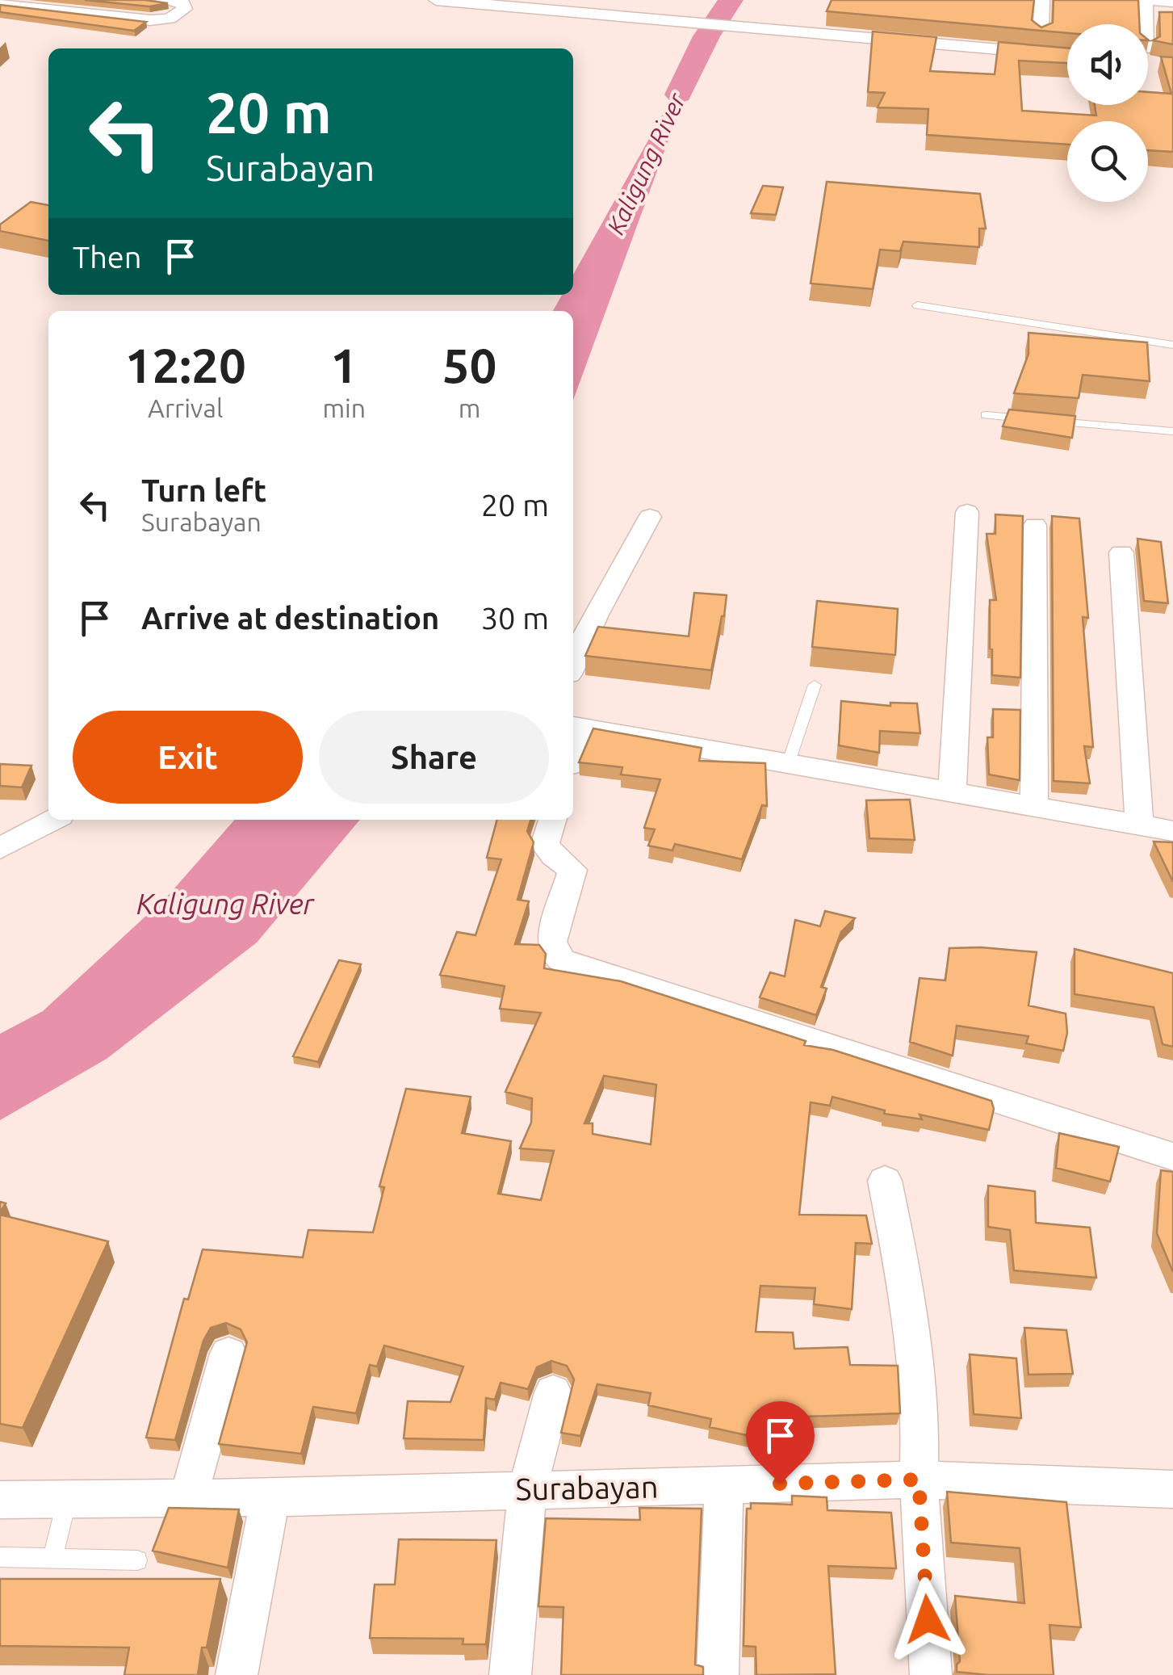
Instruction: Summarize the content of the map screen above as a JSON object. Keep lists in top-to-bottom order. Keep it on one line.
{"streets":{"street":["Surabayan"]},"water":["Kaligung River"],"page":{"turn":["20 m","Surabayan"],"then":"Then","eta":["12:20","Arrival","1","min","50","m"],"list":[{"name":"Turn left","note":"Surabayan","value":"20 m"},{"name":"Arrive at destination","value":"30 m"}],"buttons":["Exit","Share"]}}
